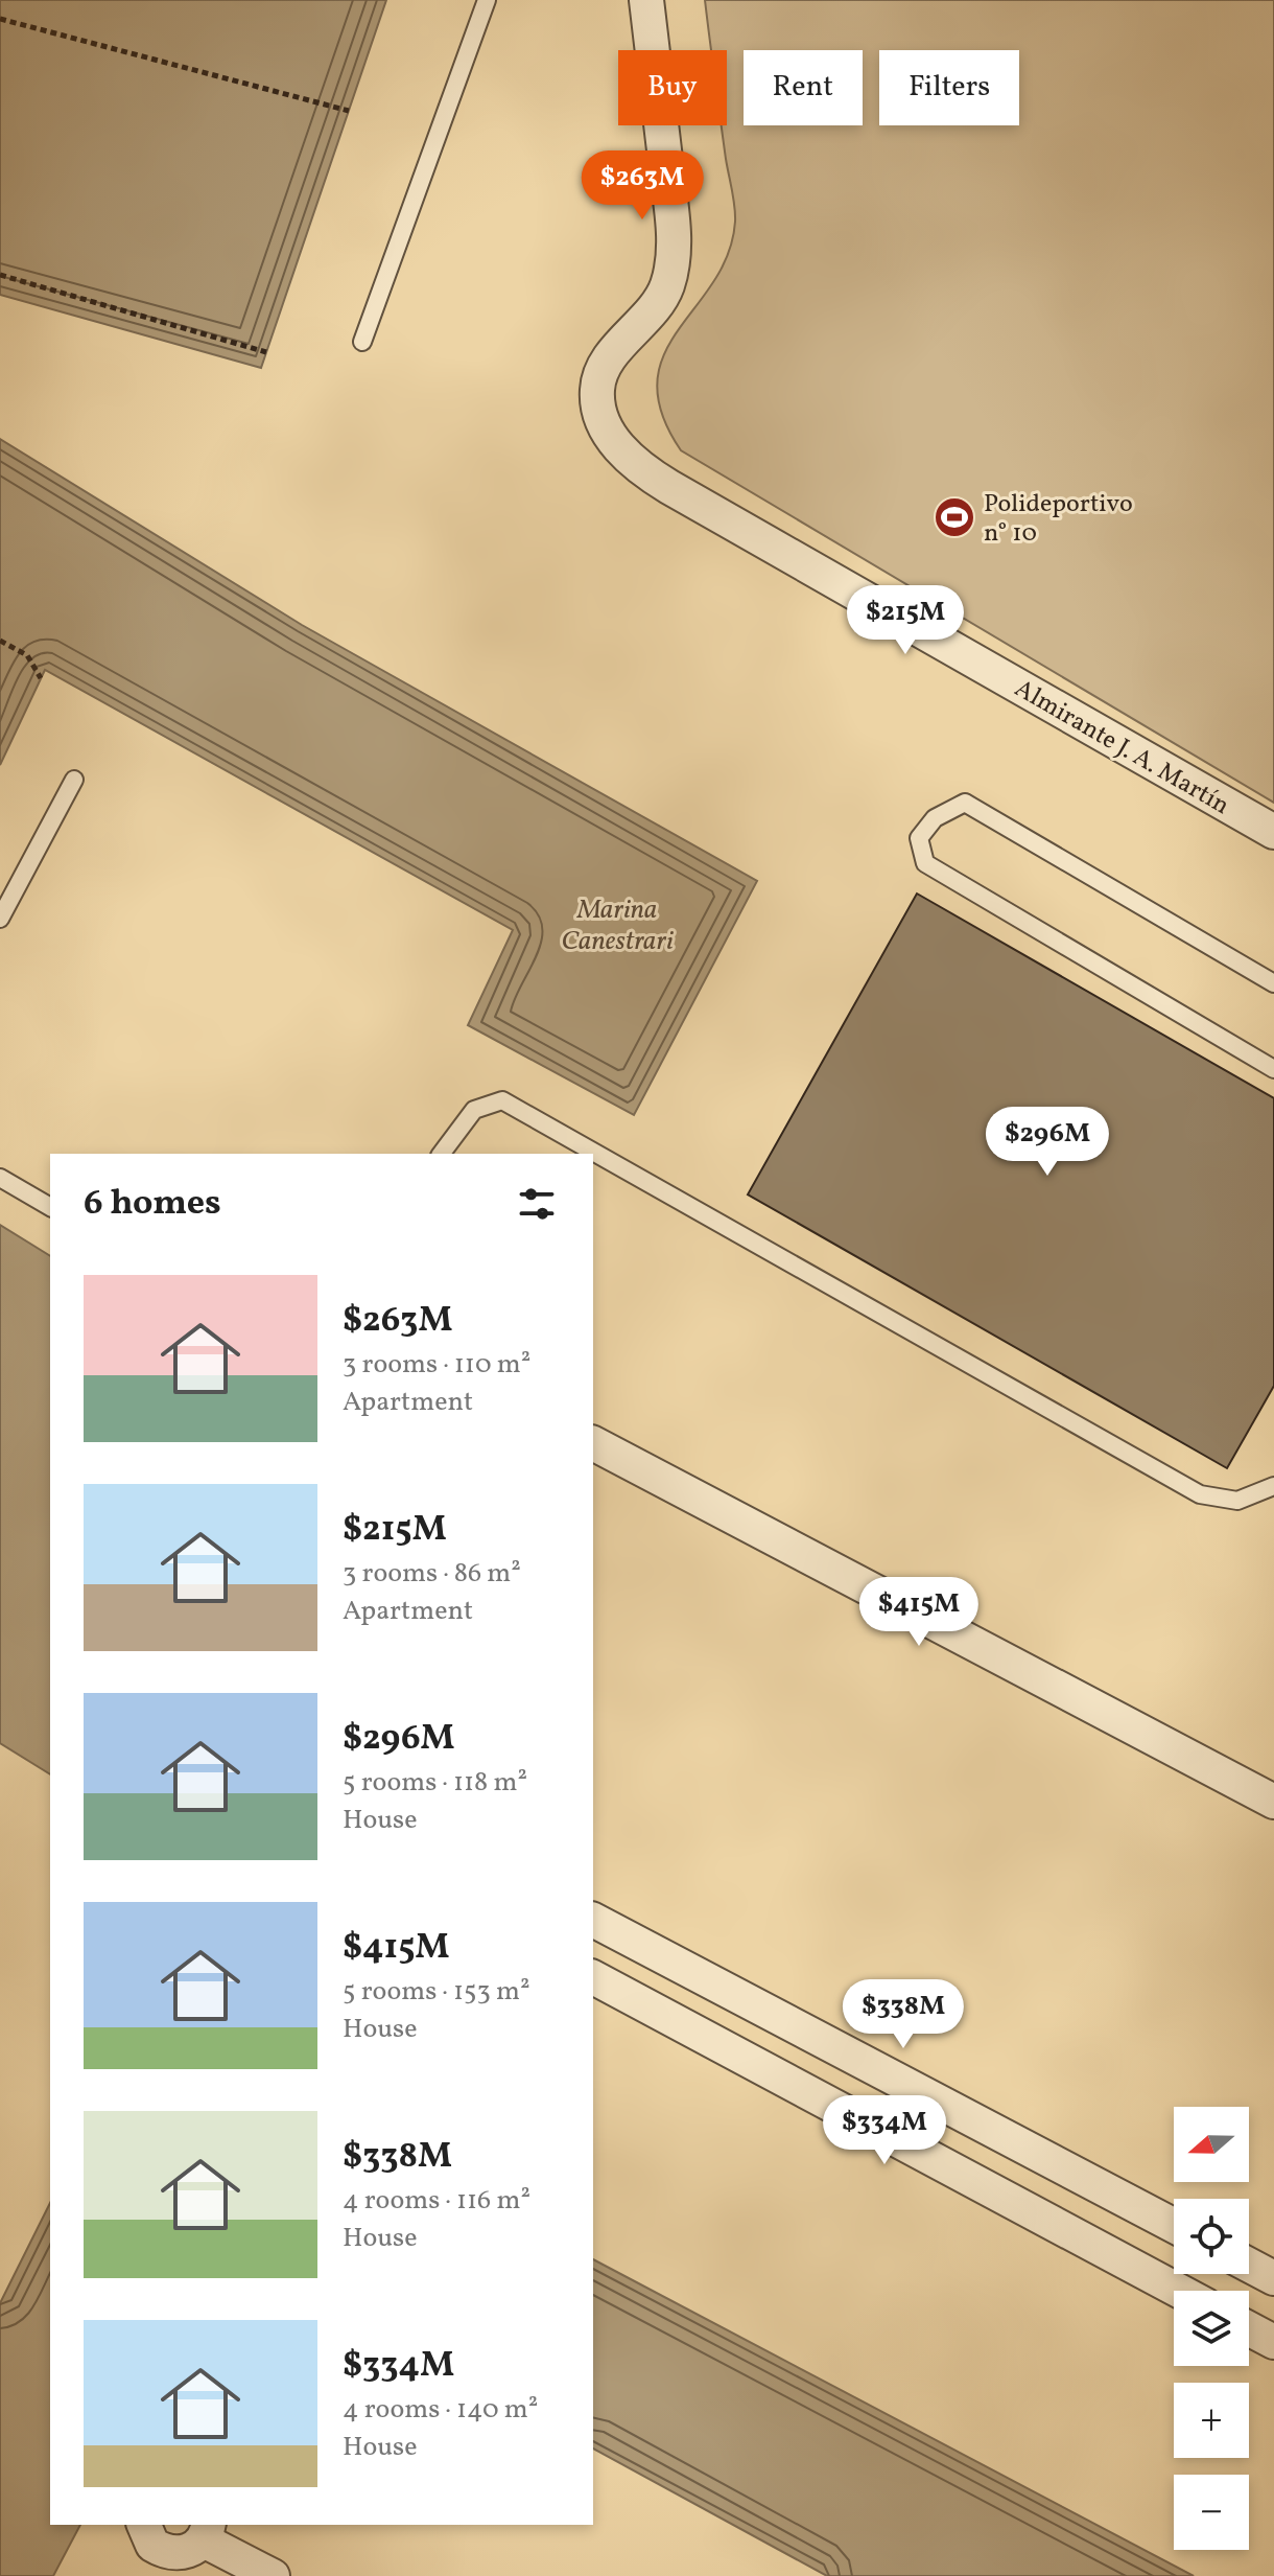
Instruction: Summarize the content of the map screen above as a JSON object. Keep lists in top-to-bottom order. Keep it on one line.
{"streets":{"street":["Almirante J. A. Martín"]},"water":["Marina Canestrari"],"places":{"sports":["Polideportivo n° 10"]},"north":"left","page":{"chip":["Buy","Rent","Filters"],"price":["$263M","$215M","$296M","$415M","$338M","$334M"],"heading":"6 homes","list":[{"name":"$263M","note":"3 rooms · 110 m² · Apartment"},{"name":"$215M","note":"3 rooms · 86 m² · Apartment"},{"name":"$296M","note":"5 rooms · 118 m² · House"},{"name":"$415M","note":"5 rooms · 153 m² · House"},{"name":"$338M","note":"4 rooms · 116 m² · House"},{"name":"$334M","note":"4 rooms · 140 m² · House"}],"map_buttons":["+","−"]}}
